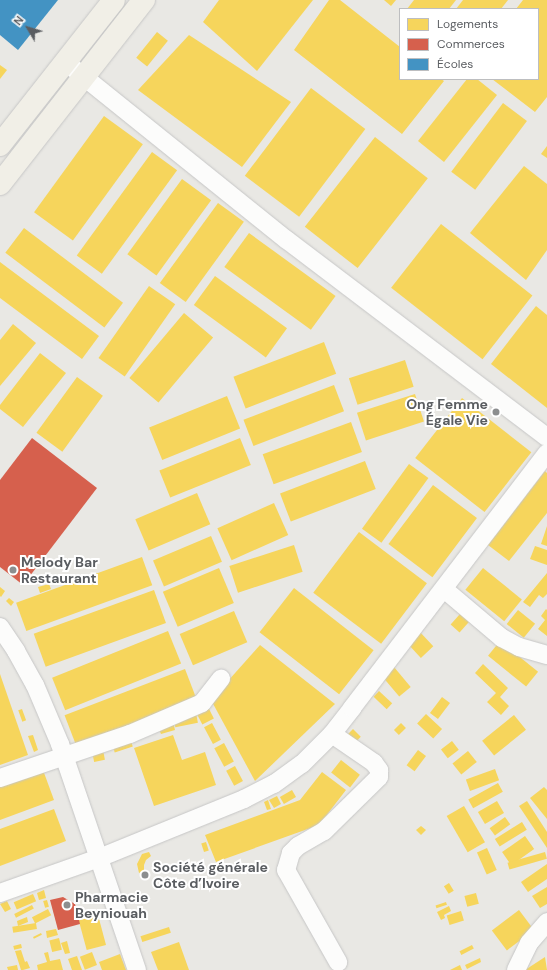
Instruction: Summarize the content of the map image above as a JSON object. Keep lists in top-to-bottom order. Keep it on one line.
{"places":["Ong Femme Égale Vie","Melody Bar Restaurant","Société générale Côte d’Ivoire","Pharmacie Beyniouah"],"legend":["Logements","Commerces","Écoles"],"north":"top left"}
